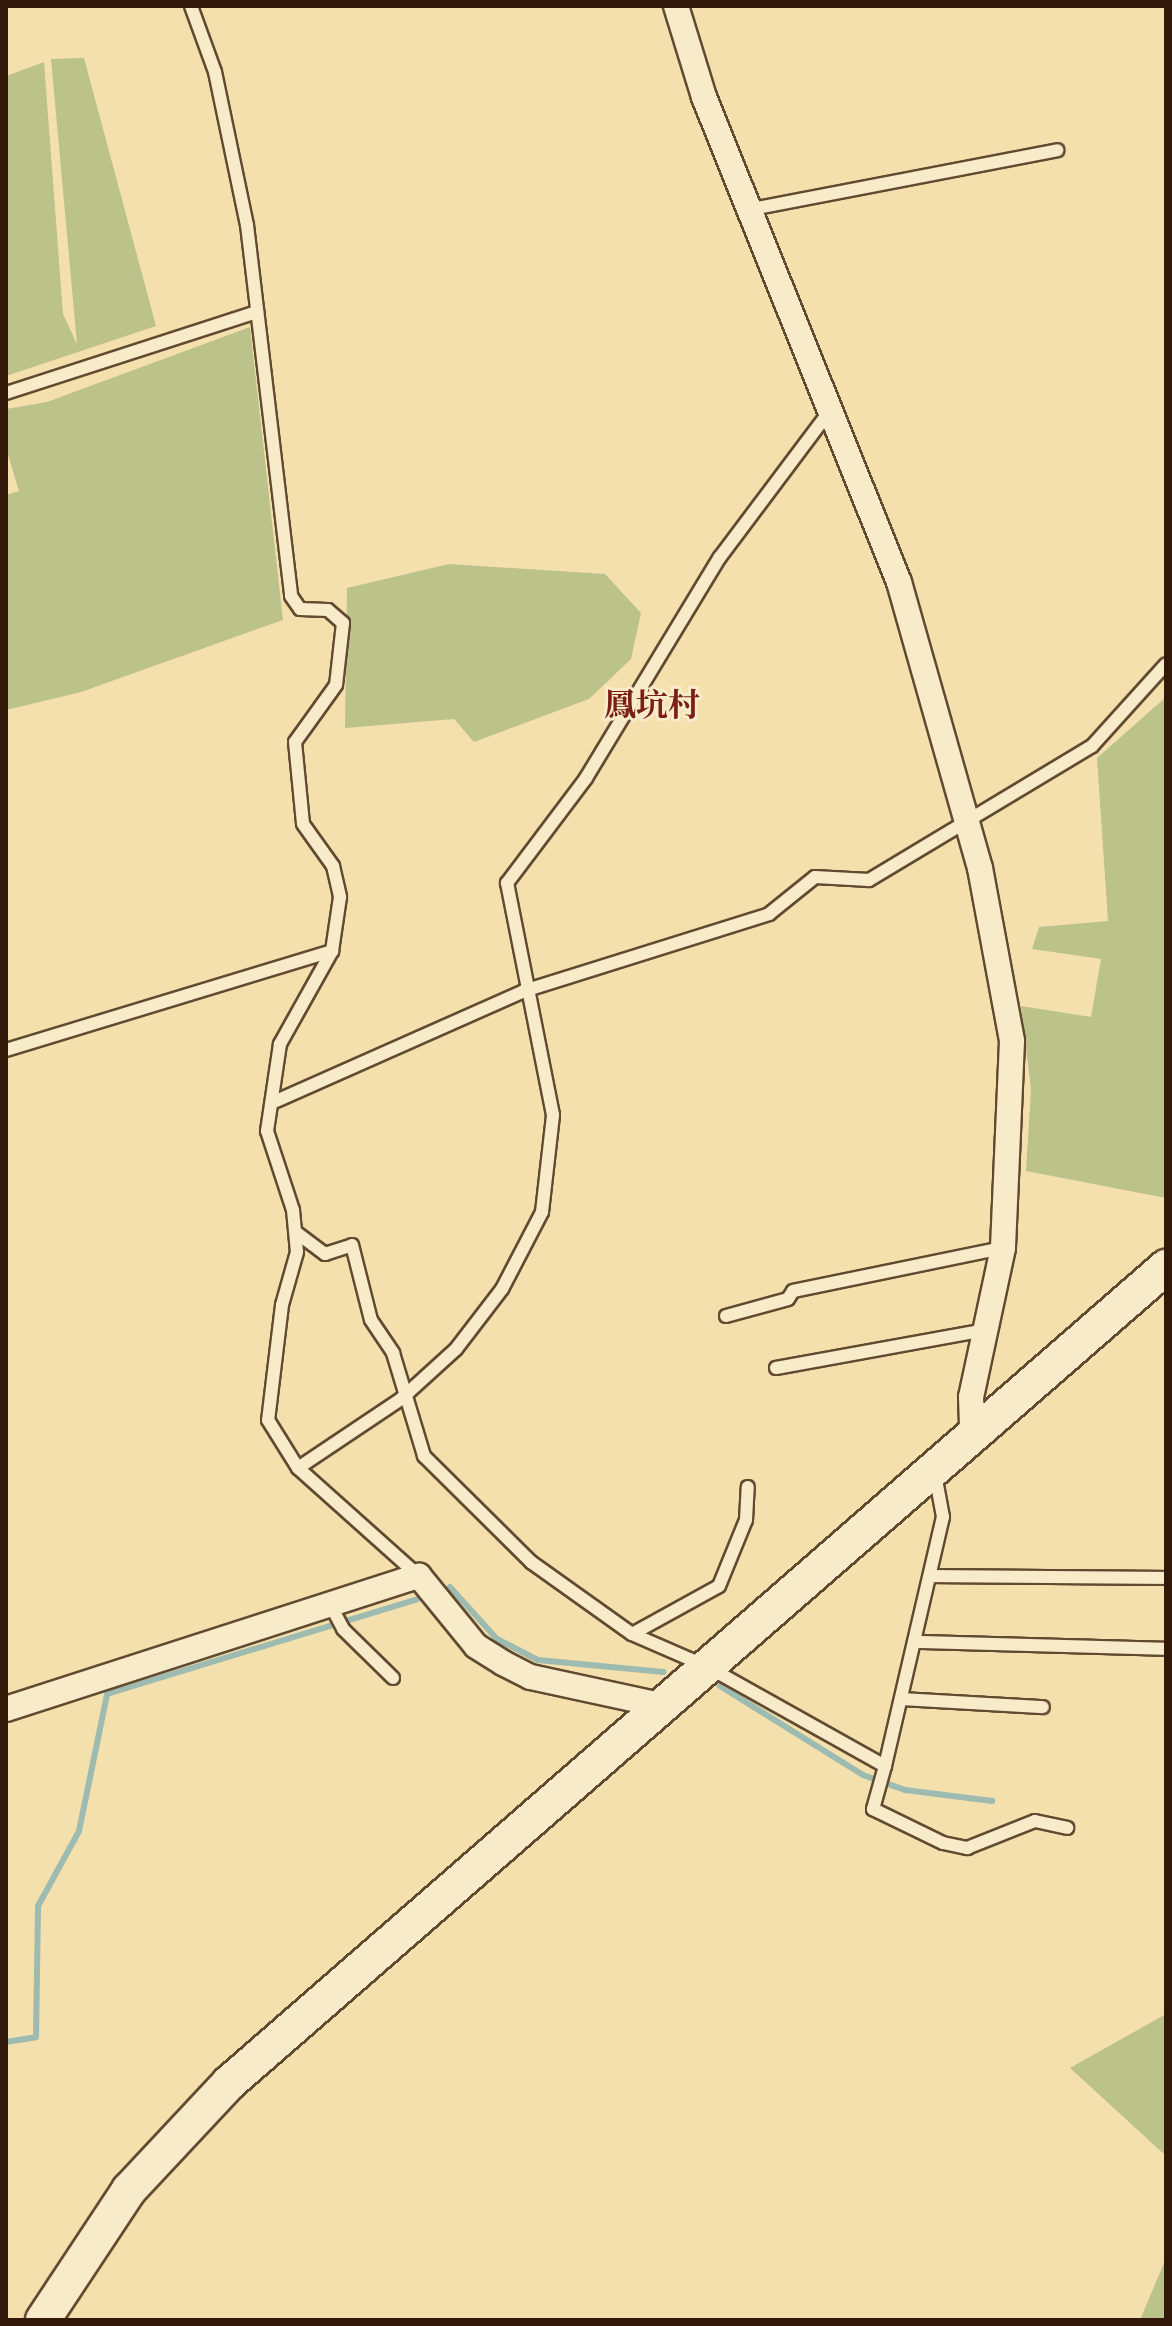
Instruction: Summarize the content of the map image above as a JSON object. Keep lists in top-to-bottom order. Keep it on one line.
{"districts":["鳳坑村"]}
